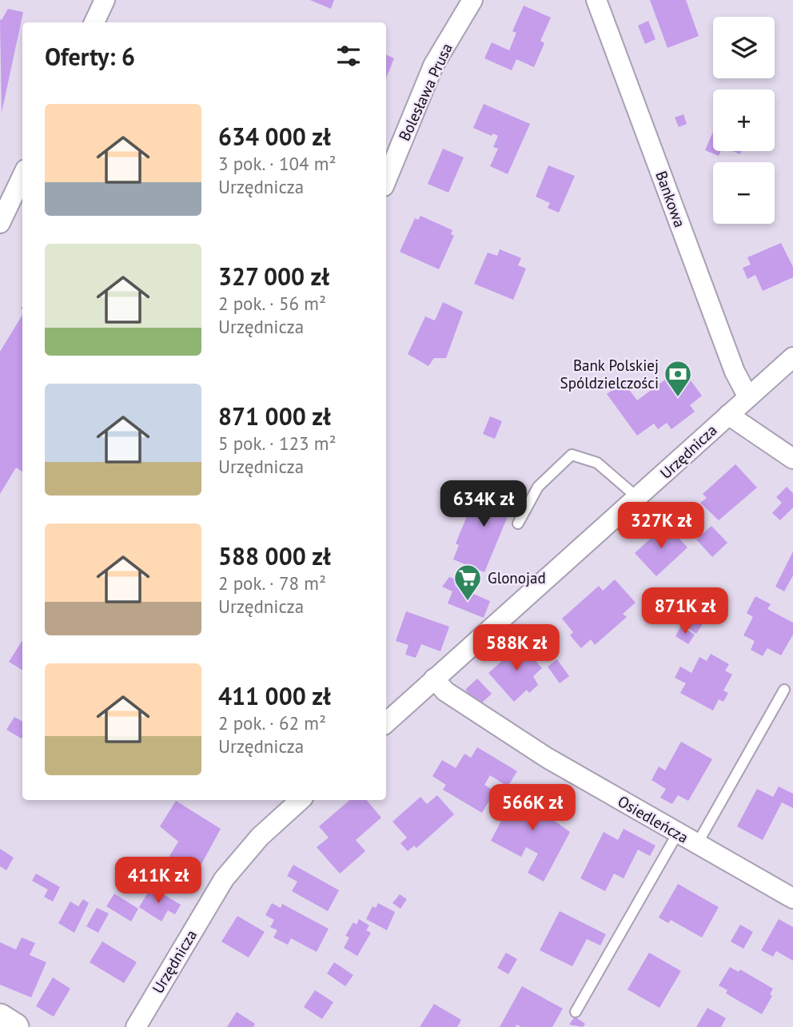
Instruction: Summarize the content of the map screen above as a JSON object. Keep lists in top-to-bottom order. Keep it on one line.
{"streets":{"street":["Bolesława Prusa","Bankowa","Urzędnicza","Osiedleńcza"]},"crossings":[["Bankowa","Urzędnicza"],["Urzędnicza","Osiedleńcza"]],"places":{"bank":["Bank Polskiej Spóldzielczości"],"supermarket":["Glonojad"]},"page":{"map_buttons":["+","−"],"heading":"Oferty: 6","list":[{"name":"634 000 zł","note":"3 pok. · 104 m² · Urzędnicza"},{"name":"327 000 zł","note":"2 pok. · 56 m² · Urzędnicza"},{"name":"871 000 zł","note":"5 pok. · 123 m² · Urzędnicza"},{"name":"588 000 zł","note":"2 pok. · 78 m² · Urzędnicza"},{"name":"411 000 zł","note":"2 pok. · 62 m² · Urzędnicza"}],"price":["634K zł","327K zł","871K zł","588K zł","566K zł","411K zł"]}}
